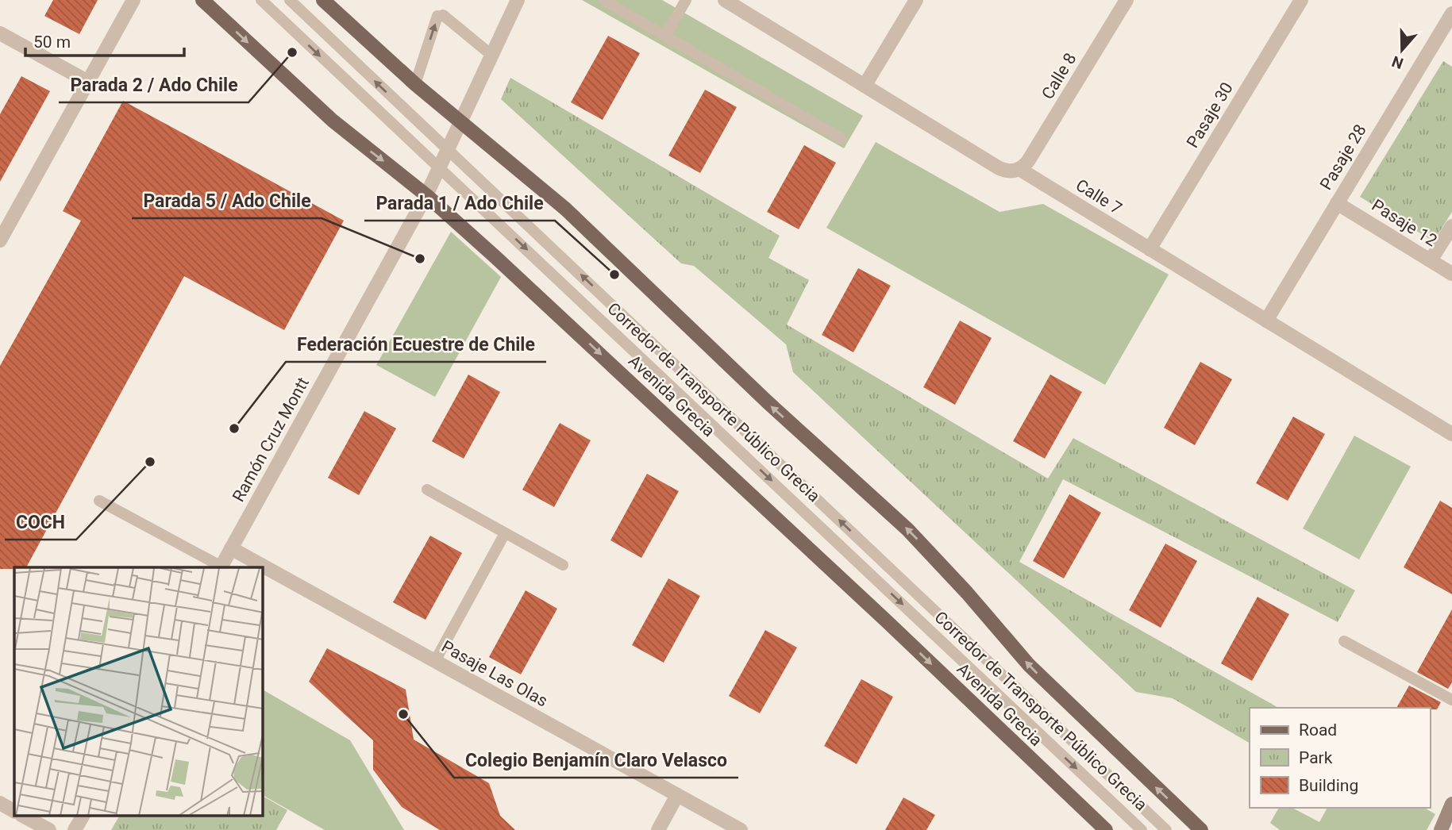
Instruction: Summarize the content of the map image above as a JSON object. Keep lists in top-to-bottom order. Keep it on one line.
{"streets":{"main road":["Avenida Grecia"],"street":["Calle 8","Pasaje 30","Pasaje 28","Calle 7","Pasaje 12","Ramón Cruz Montt","Pasaje Las Olas"],"lane":["Corredor de Transporte Público Grecia"]},"crossings":[["Calle 8","Calle 7"],["Pasaje 30","Calle 7"],["Pasaje 28","Calle 7"],["Pasaje 28","Pasaje 12"],["Avenida Grecia","Ramón Cruz Montt"],["Corredor de Transporte Público Grecia","Ramón Cruz Montt"],["Ramón Cruz Montt","Pasaje Las Olas"]],"places":["Parada 2 / Ado Chile","Parada 5 / Ado Chile","Parada 1 / Ado Chile","Federación Ecuestre de Chile","COCH","Colegio Benjamín Claro Velasco"],"legend":["Road","Park","Building"],"scale_bar":"50 m","north":"bottom"}
